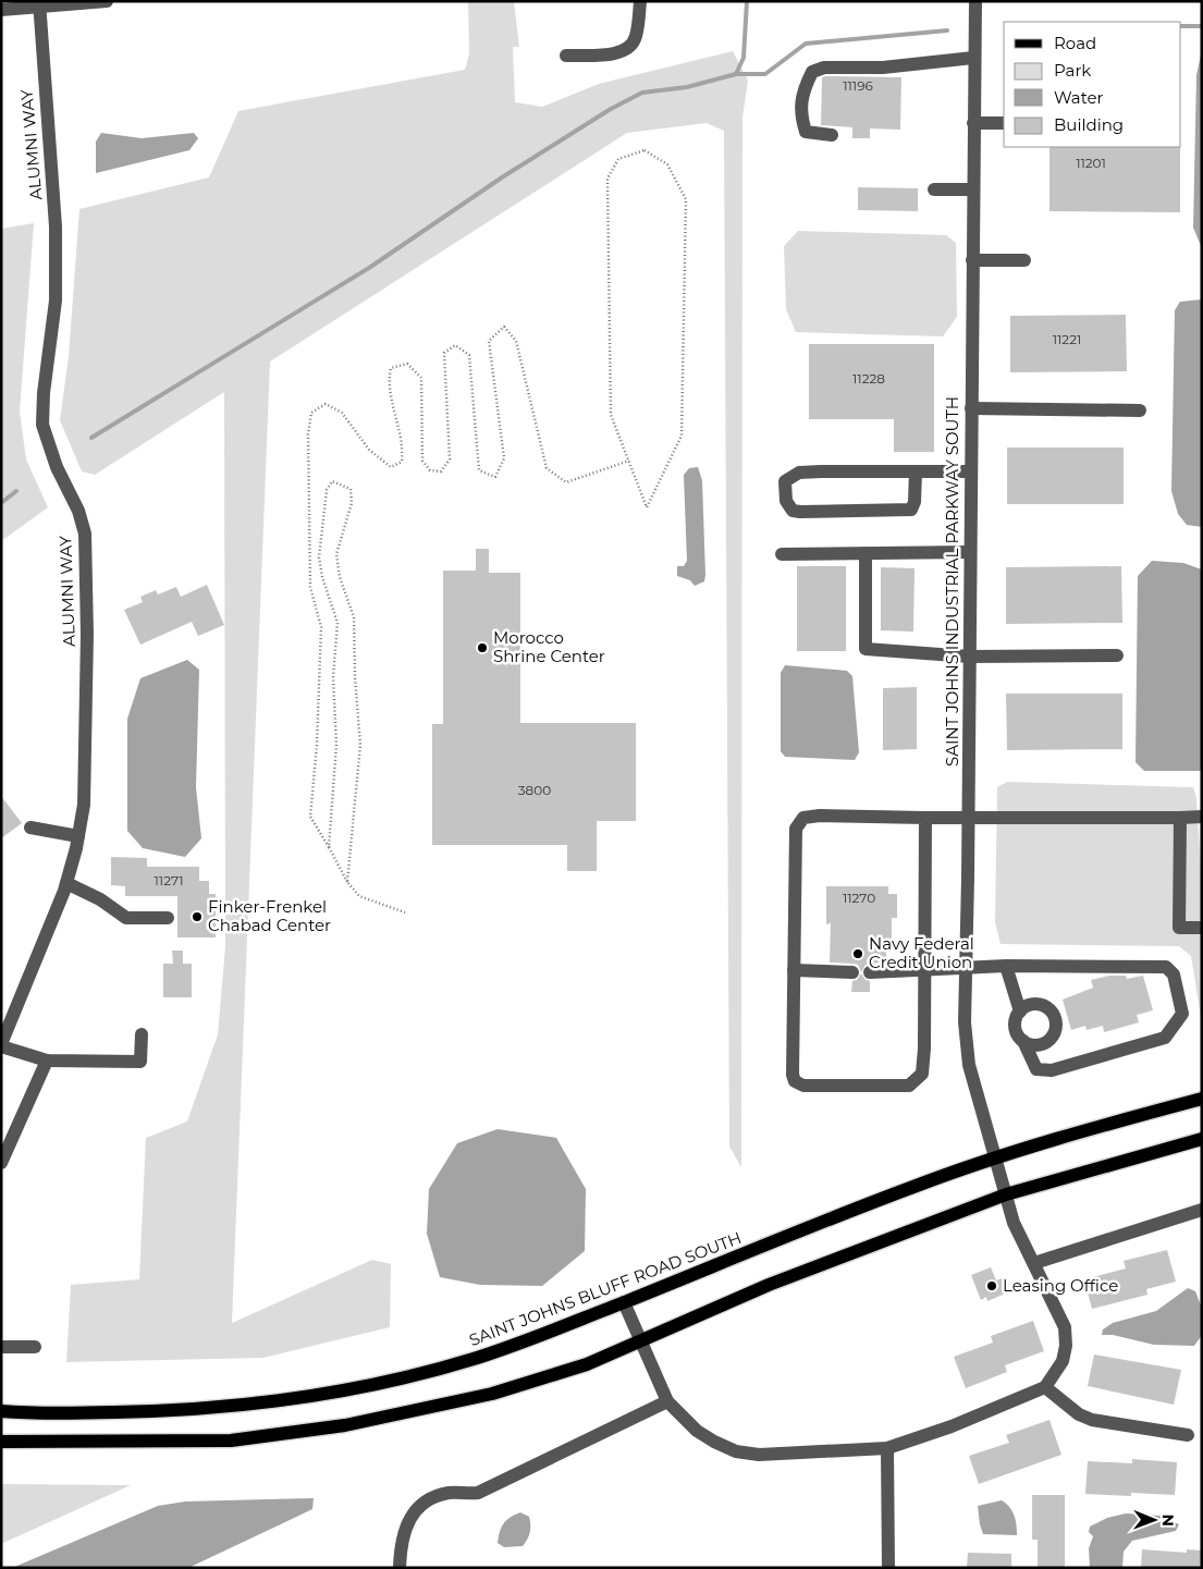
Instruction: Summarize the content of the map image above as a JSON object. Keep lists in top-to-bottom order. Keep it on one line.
{"streets":{"main road":["SAINT JOHNS BLUFF ROAD SOUTH"],"street":["ALUMNI WAY","SAINT JOHNS INDUSTRIAL PARKWAY SOUTH"]},"crossings":[["SAINT JOHNS INDUSTRIAL PARKWAY SOUTH","SAINT JOHNS BLUFF ROAD SOUTH"]],"places":["Morocco Shrine Center","Finker-Frenkel Chabad Center","Navy Federal Credit Union","Leasing Office"],"house_numbers":["11196","11201","11221","11228","3800","11271","11270"],"legend":["Road","Park","Water","Building"],"north":"right"}
